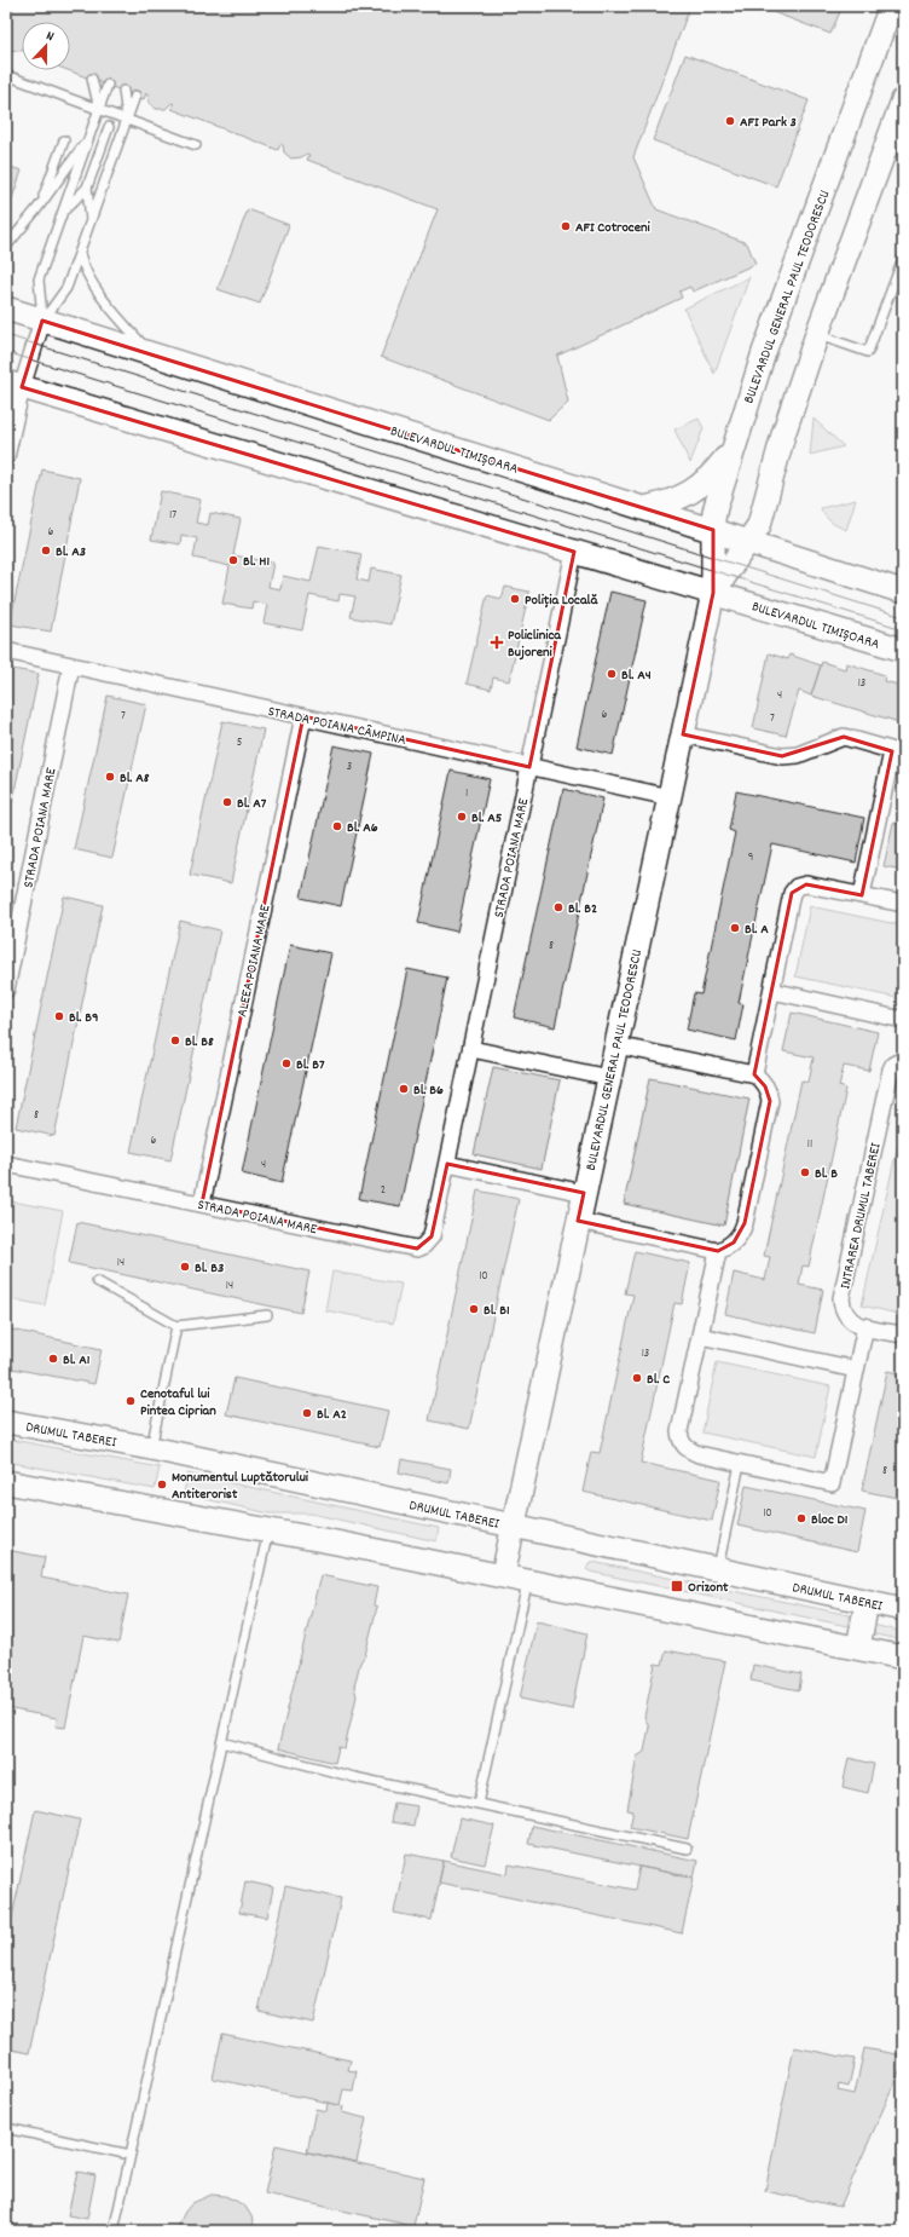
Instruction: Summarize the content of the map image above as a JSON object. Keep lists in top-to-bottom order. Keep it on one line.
{"streets":{"main road":["BULEVARDUL GENERAL PAUL TEODORESCU","BULEVARDUL TIMIȘOARA","DRUMUL TABEREI"],"street":["STRADA POIANA CÂMPINA","STRADA POIANA MARE","ALEEA POIANA MARE","INTRAREA DRUMUL TABEREI"]},"crossings":[["BULEVARDUL GENERAL PAUL TEODORESCU","BULEVARDUL TIMIȘOARA"],["BULEVARDUL GENERAL PAUL TEODORESCU","STRADA POIANA CÂMPINA"],["BULEVARDUL GENERAL PAUL TEODORESCU","DRUMUL TABEREI"],["BULEVARDUL TIMIȘOARA","STRADA POIANA MARE"],["STRADA POIANA CÂMPINA","STRADA POIANA MARE"],["STRADA POIANA CÂMPINA","ALEEA POIANA MARE"],["STRADA POIANA MARE","ALEEA POIANA MARE"]],"places":{"other":["AFI Park 3","AFI Cotroceni","Bl. A3","Bl. H1","Poliția Locală","Bl. A4","Bl. A8","Bl. A7","Bl. A5","Bl. A6","Bl. B2","Bl. A","Bl. B9","Bl. B8","Bl. B7","Bl. B6","Bl. B","Bl. B3","Bl. B1","Bl. A1","Bl. C","Cenotaful lui Pintea Ciprian","Bl. A2","Monumentul Luptătorului Antiterorist","Bloc D1"],"health":["Policlinica Bujoreni"],"transit":["Orizont"]},"house_numbers":["17","6","13","4","6","7","7","5","3","1","9","8","8","6","11","4","2","14","10","14","13","8","10"],"north":"top"}
